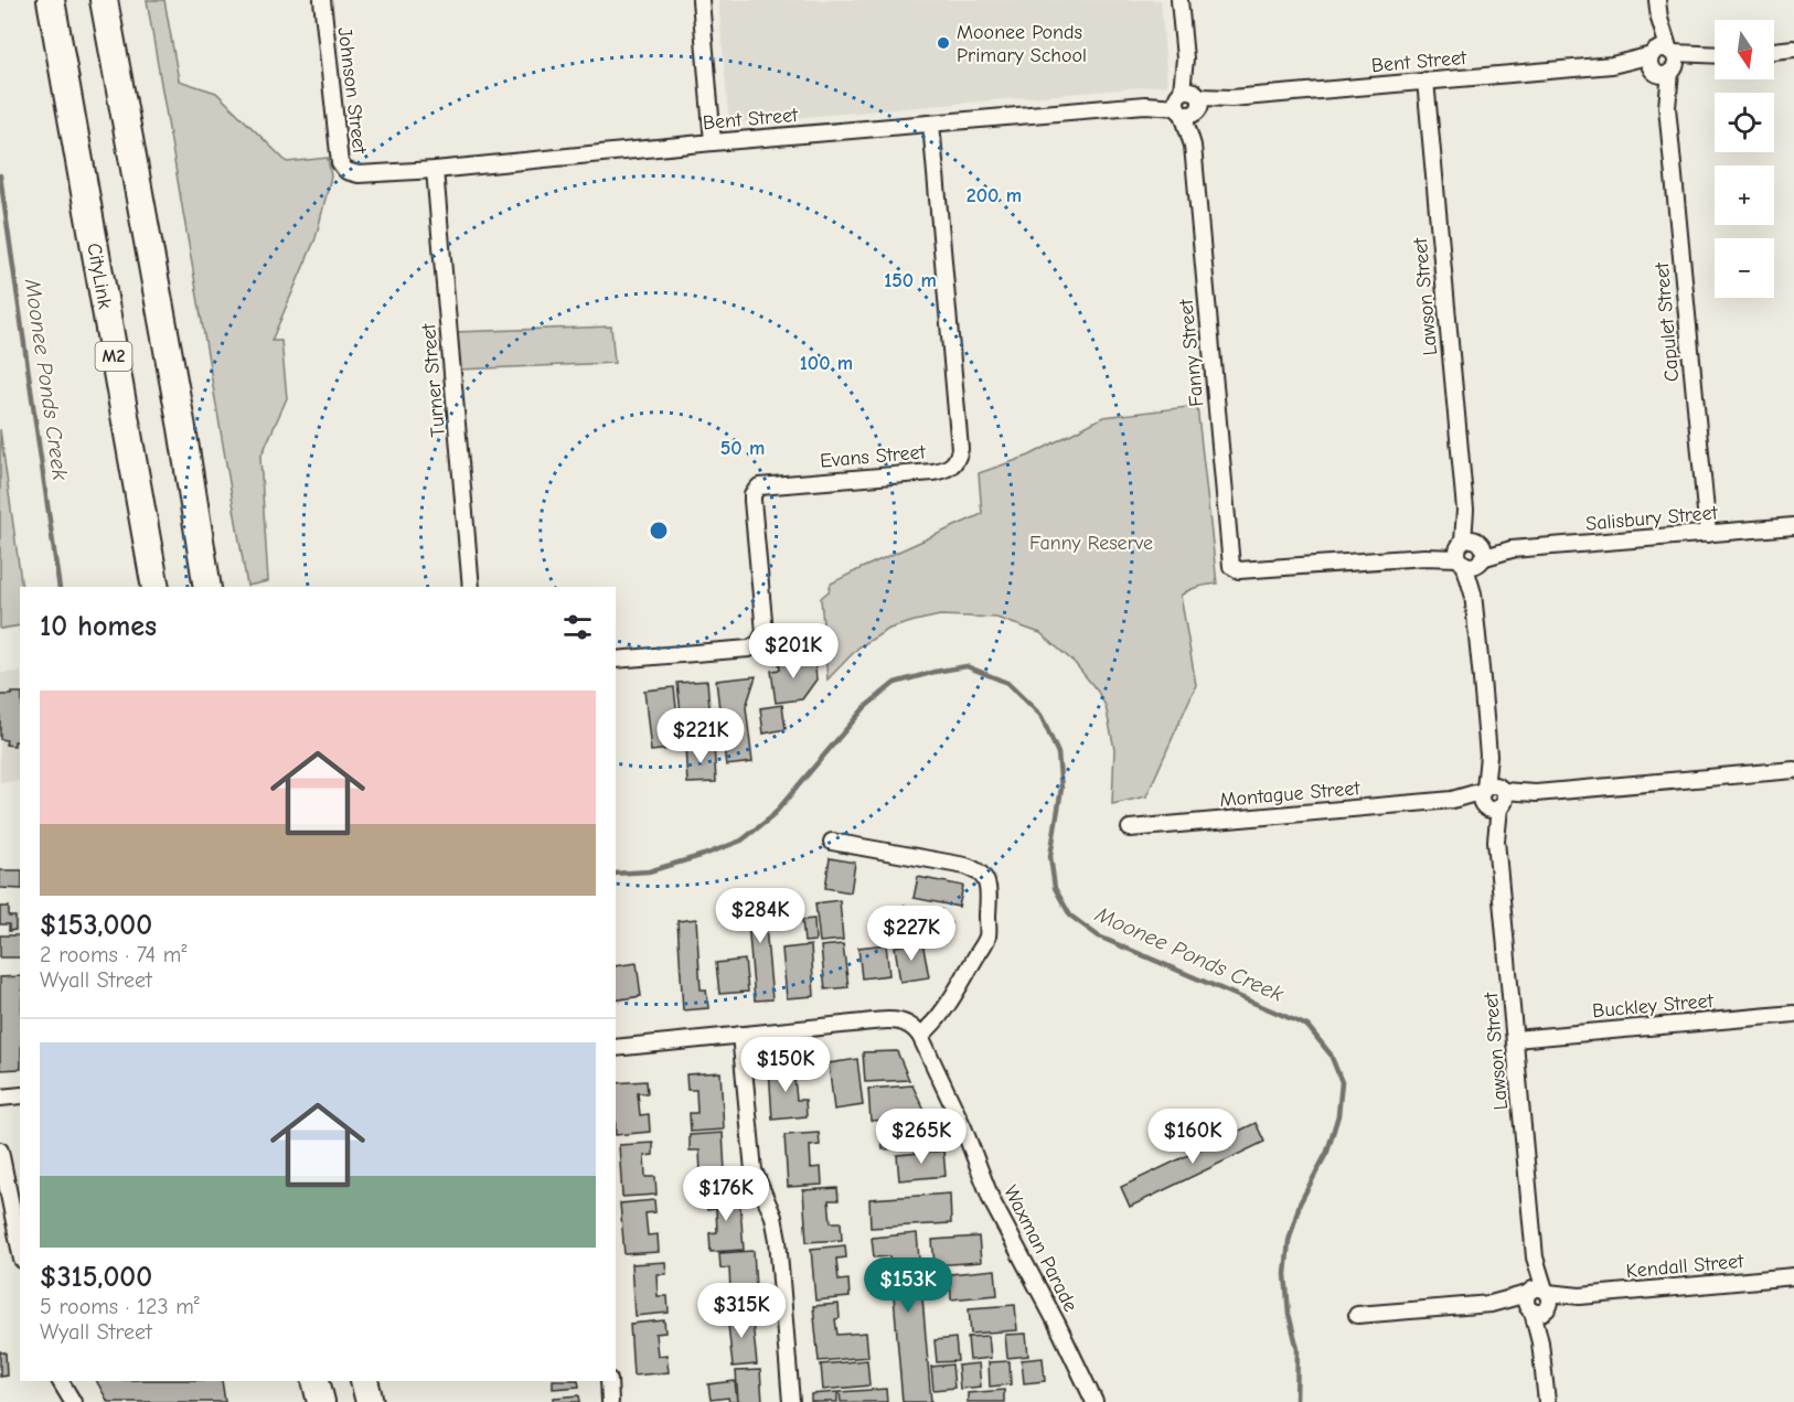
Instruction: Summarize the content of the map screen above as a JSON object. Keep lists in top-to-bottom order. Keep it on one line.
{"streets":{"highway":["CityLink","M2"],"street":["Bent Street","Johnson Street","Lawson Street","Capulet Street","Fanny Street","Turner Street","Evans Street","Salisbury Street","Montague Street","Buckley Street","Waxman Parade","Kendall Street"]},"crossings":[["Bent Street","Johnson Street"],["Bent Street","Lawson Street"],["Bent Street","Capulet Street"],["Bent Street","Fanny Street"],["Bent Street","Turner Street"],["Bent Street","Evans Street"],["Lawson Street","Salisbury Street"],["Lawson Street","Montague Street"],["Lawson Street","Buckley Street"],["Lawson Street","Kendall Street"],["Capulet Street","Salisbury Street"],["Fanny Street","Salisbury Street"]],"water":["Moonee Ponds Creek"],"parks":["Fanny Reserve"],"places":["Moonee Ponds Primary School"],"north":"bottom","page":{"map_buttons":["+","−"],"heading":"10 homes","price":["$201K","$221K","$284K","$227K","$150K","$265K","$160K","$176K","$153K","$315K"],"list":[{"name":"$153,000","note":"2 rooms · 74 m² · Wyall Street"},{"name":"$315,000","note":"5 rooms · 123 m² · Wyall Street"}]},"rings":["200 m","150 m","100 m","50 m"]}
